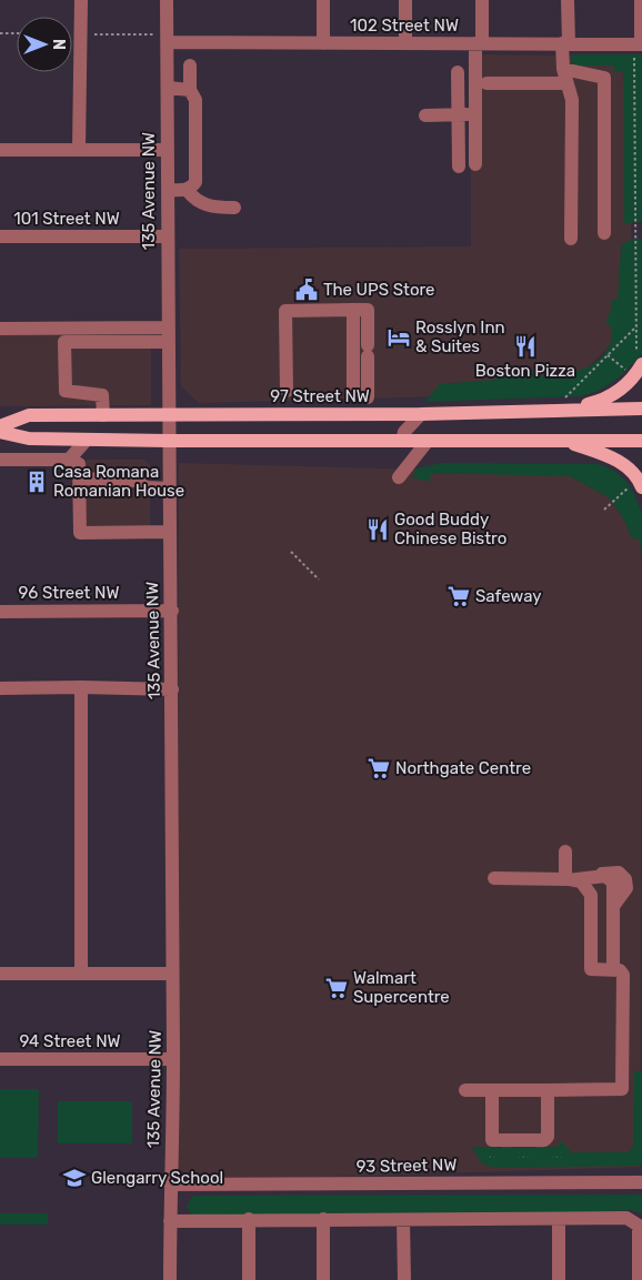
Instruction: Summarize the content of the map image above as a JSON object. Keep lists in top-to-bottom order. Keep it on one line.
{"streets":{"main road":["97 Street NW"],"street":["102 Street NW","135 Avenue NW","101 Street NW","96 Street NW","94 Street NW","93 Street NW"]},"crossings":[["102 Street NW","135 Avenue NW"],["135 Avenue NW","101 Street NW"],["135 Avenue NW","97 Street NW"],["135 Avenue NW","96 Street NW"],["135 Avenue NW","94 Street NW"],["135 Avenue NW","93 Street NW"]],"places":{"public building":["The UPS Store"],"hotel":["Rosslyn Inn & Suites"],"restaurant":["Boston Pizza","Good Buddy Chinese Bistro"],"building":["Casa Romana Romanian House"],"supermarket":["Safeway","Northgate Centre","Walmart Supercentre"],"school or university":["Glengarry School"]},"north":"right"}
